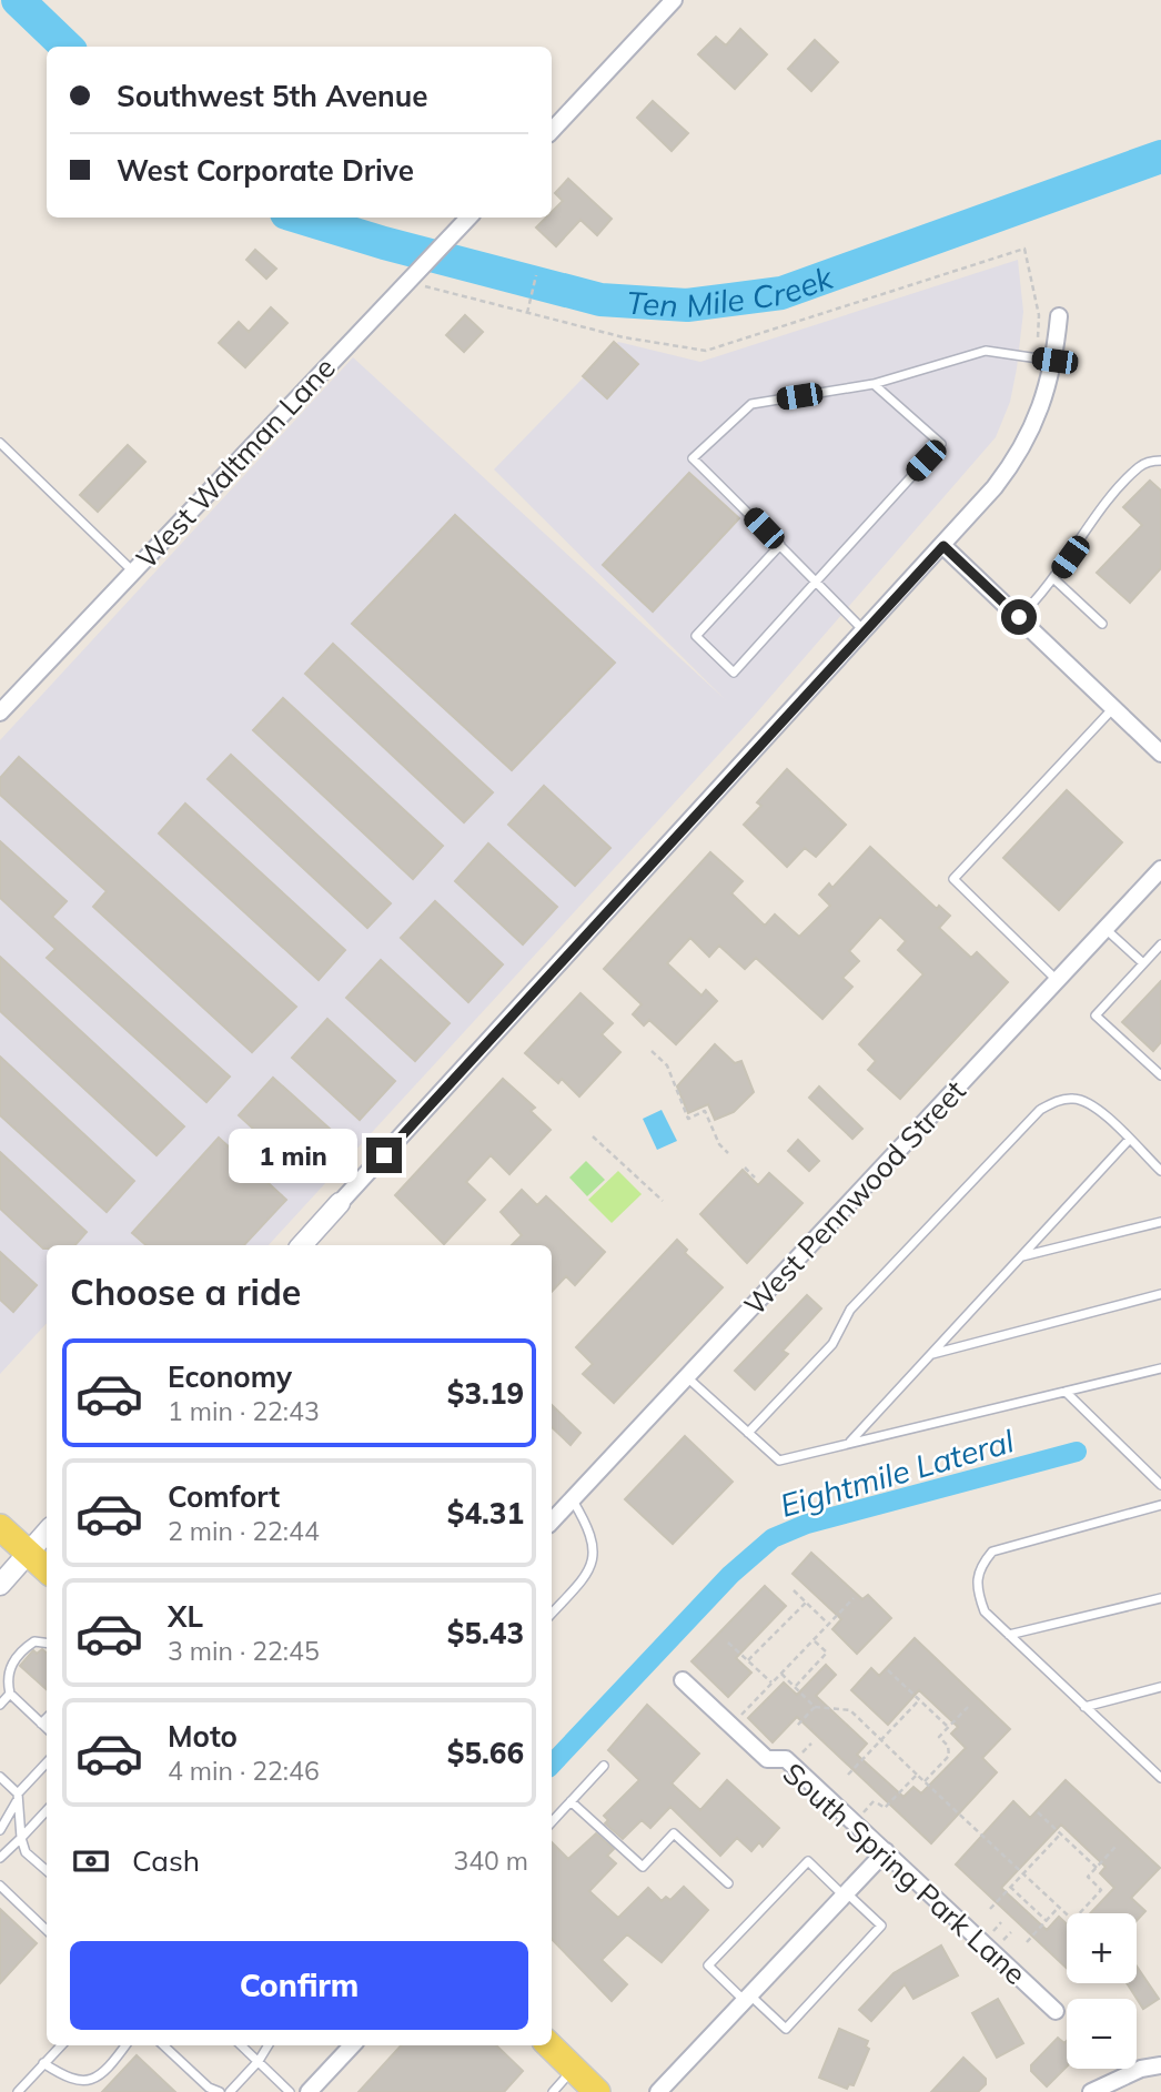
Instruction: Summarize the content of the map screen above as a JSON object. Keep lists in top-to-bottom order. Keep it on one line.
{"streets":{"street":["West Waltman Lane","West Pennwood Street","South Spring Park Lane"]},"water":["Ten Mile Creek","Eightmile Lateral"],"page":{"banner":["Southwest 5th Avenue","West Corporate Drive"],"bubble":"1 min","heading":"Choose a ride","list":[{"name":"Economy","note":"1 min · 22:43","value":"$3.19"},{"name":"Comfort","note":"2 min · 22:44","value":"$4.31"},{"name":"XL","note":"3 min · 22:45","value":"$5.43"},{"name":"Moto","note":"4 min · 22:46","value":"$5.66"}],"pay":["Cash","340 m"],"map_buttons":["+","−"],"buttons":"Confirm"}}
